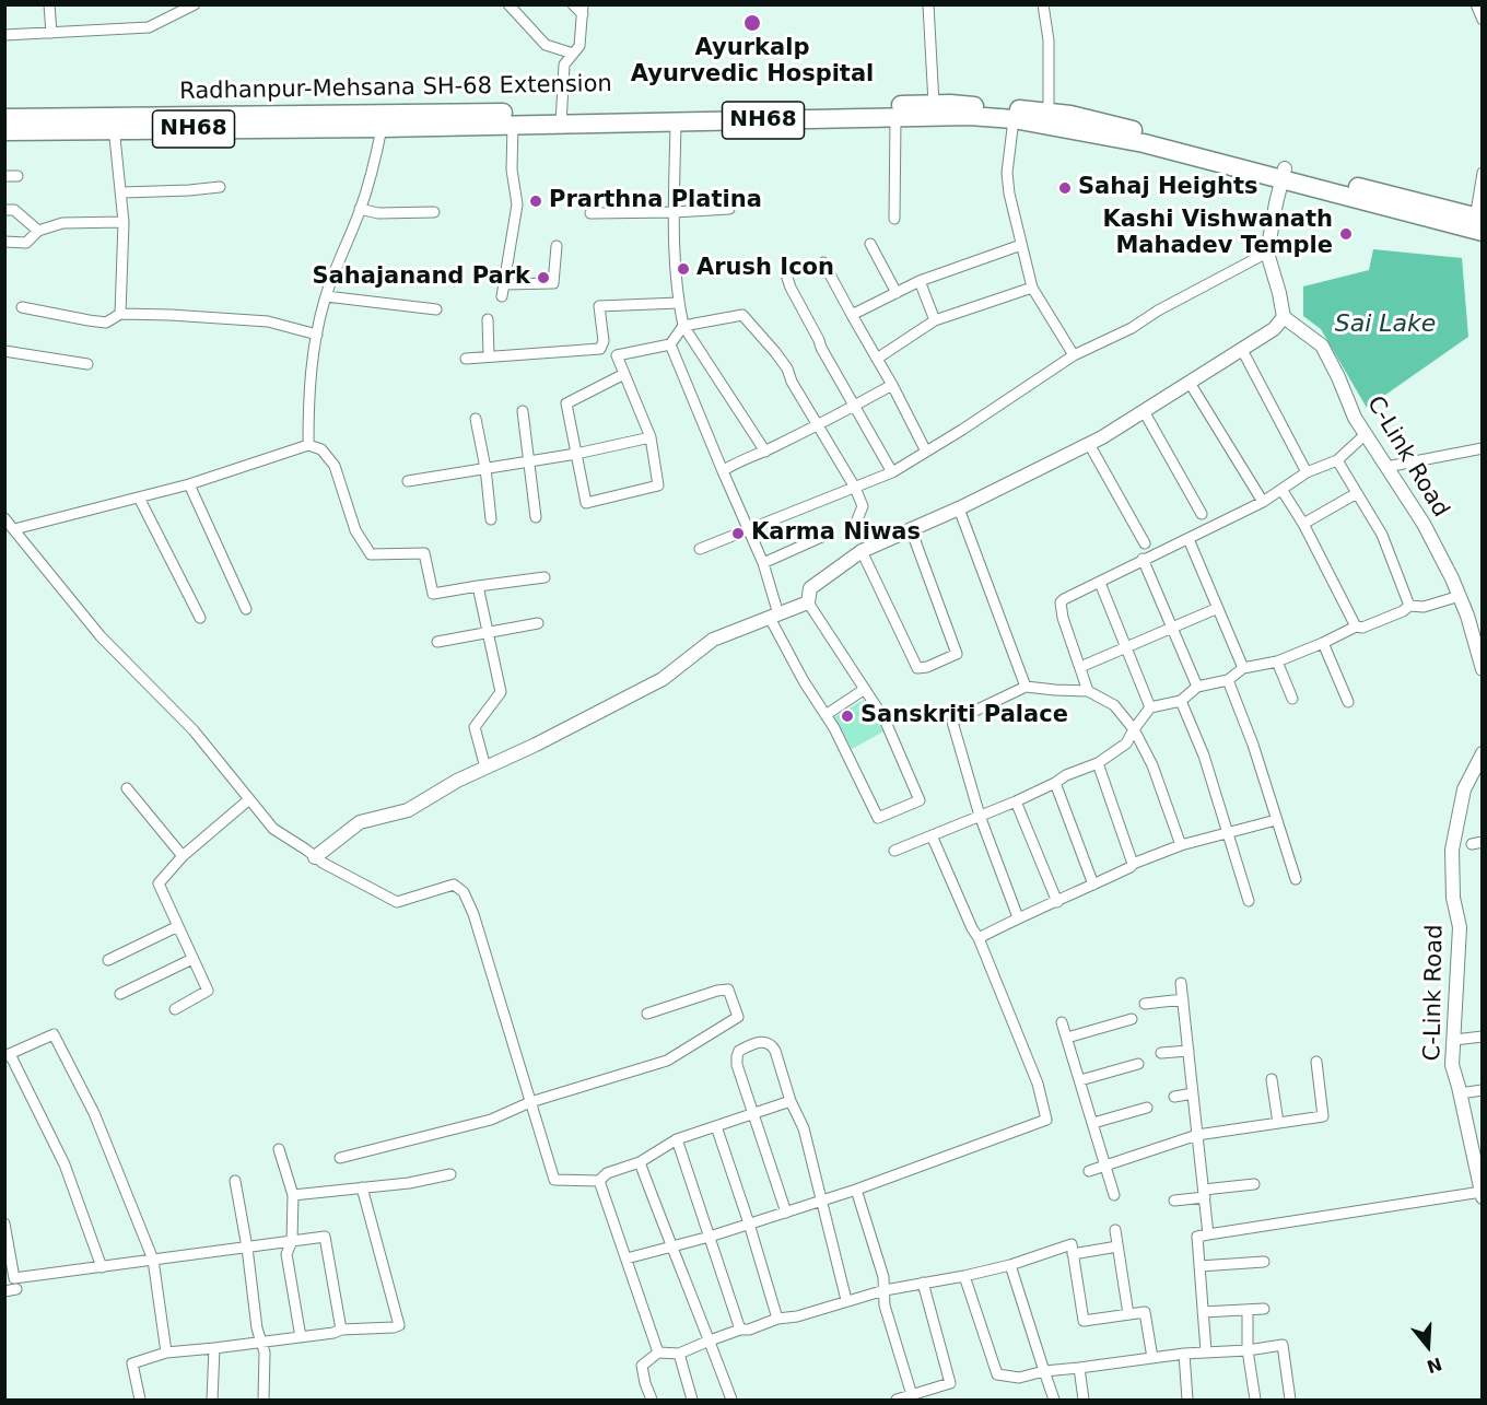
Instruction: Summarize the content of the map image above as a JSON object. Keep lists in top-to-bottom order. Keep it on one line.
{"streets":{"highway":["Radhanpur-Mehsana SH-68 Extension","NH68"],"street":["C-Link Road"]},"crossings":[["Radhanpur-Mehsana SH-68 Extension","NH68"]],"water":["Sai Lake"],"places":["Ayurkalp Ayurvedic Hospital","Sahaj Heights","Prarthna Platina","Kashi Vishwanath Mahadev Temple","Arush Icon","Sahajanand Park","Karma Niwas","Sanskriti Palace"],"north":"bottom"}
